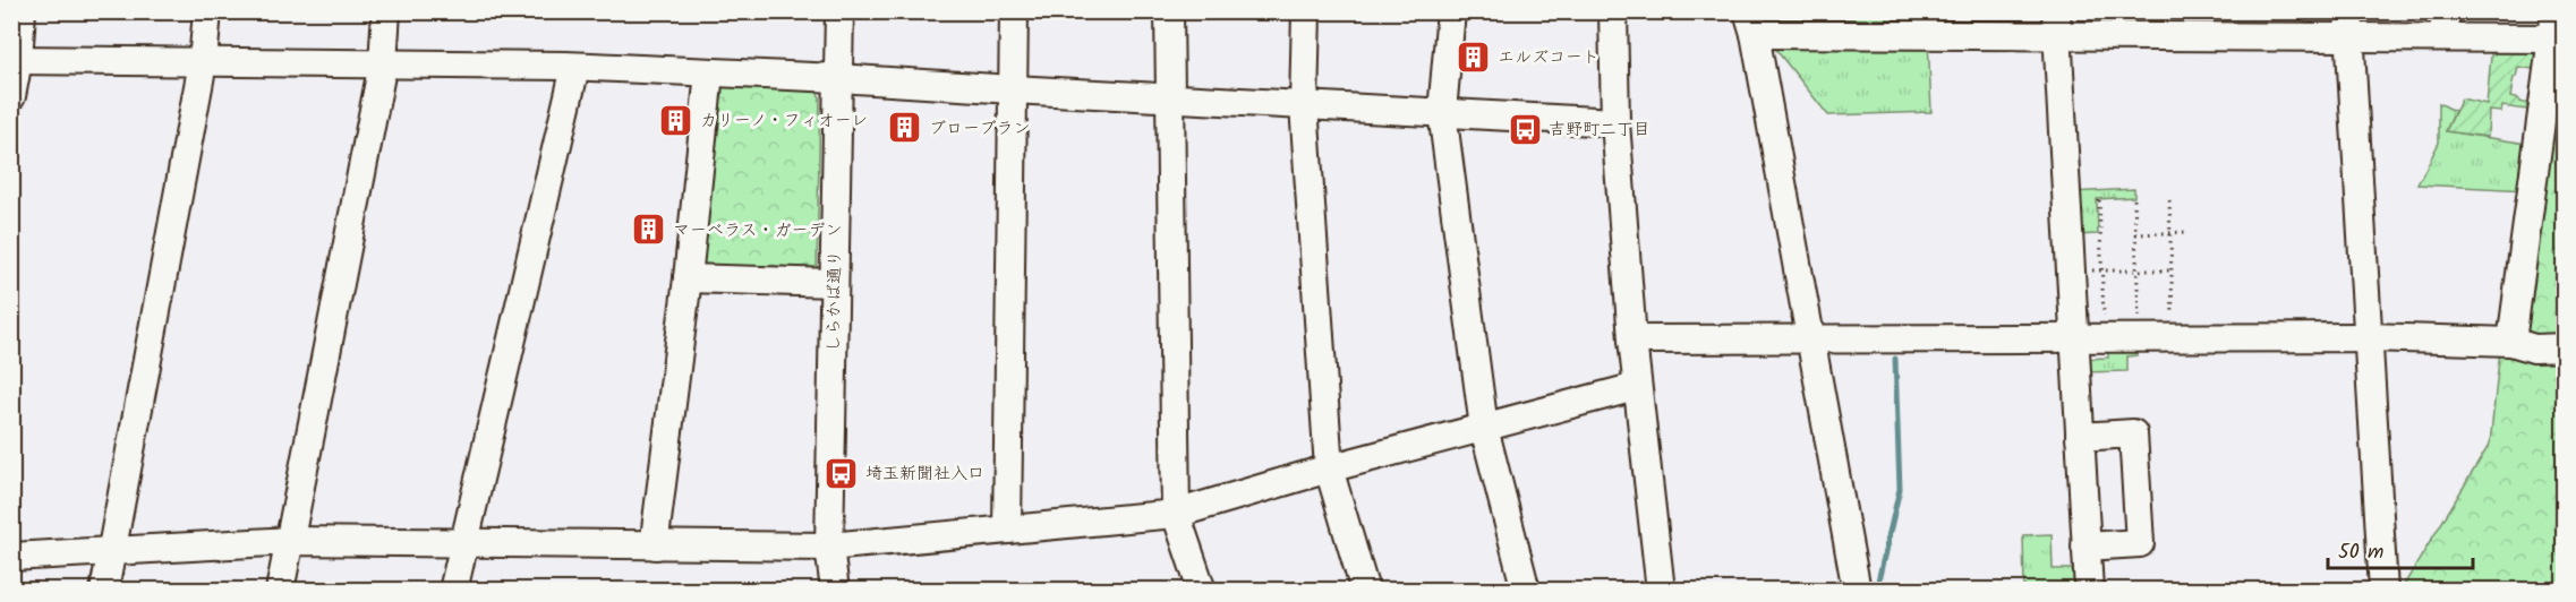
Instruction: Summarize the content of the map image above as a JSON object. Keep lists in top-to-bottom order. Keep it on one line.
{"streets":{"street":["しらかば通り"]},"places":{"building":["エルズコート","カリーノ・フィオーレ","ブローブラン","マーベラス・ガーデン"],"bus stop":["吉野町二丁目","埼玉新聞社入口"]},"scale_bar":"50 m"}
